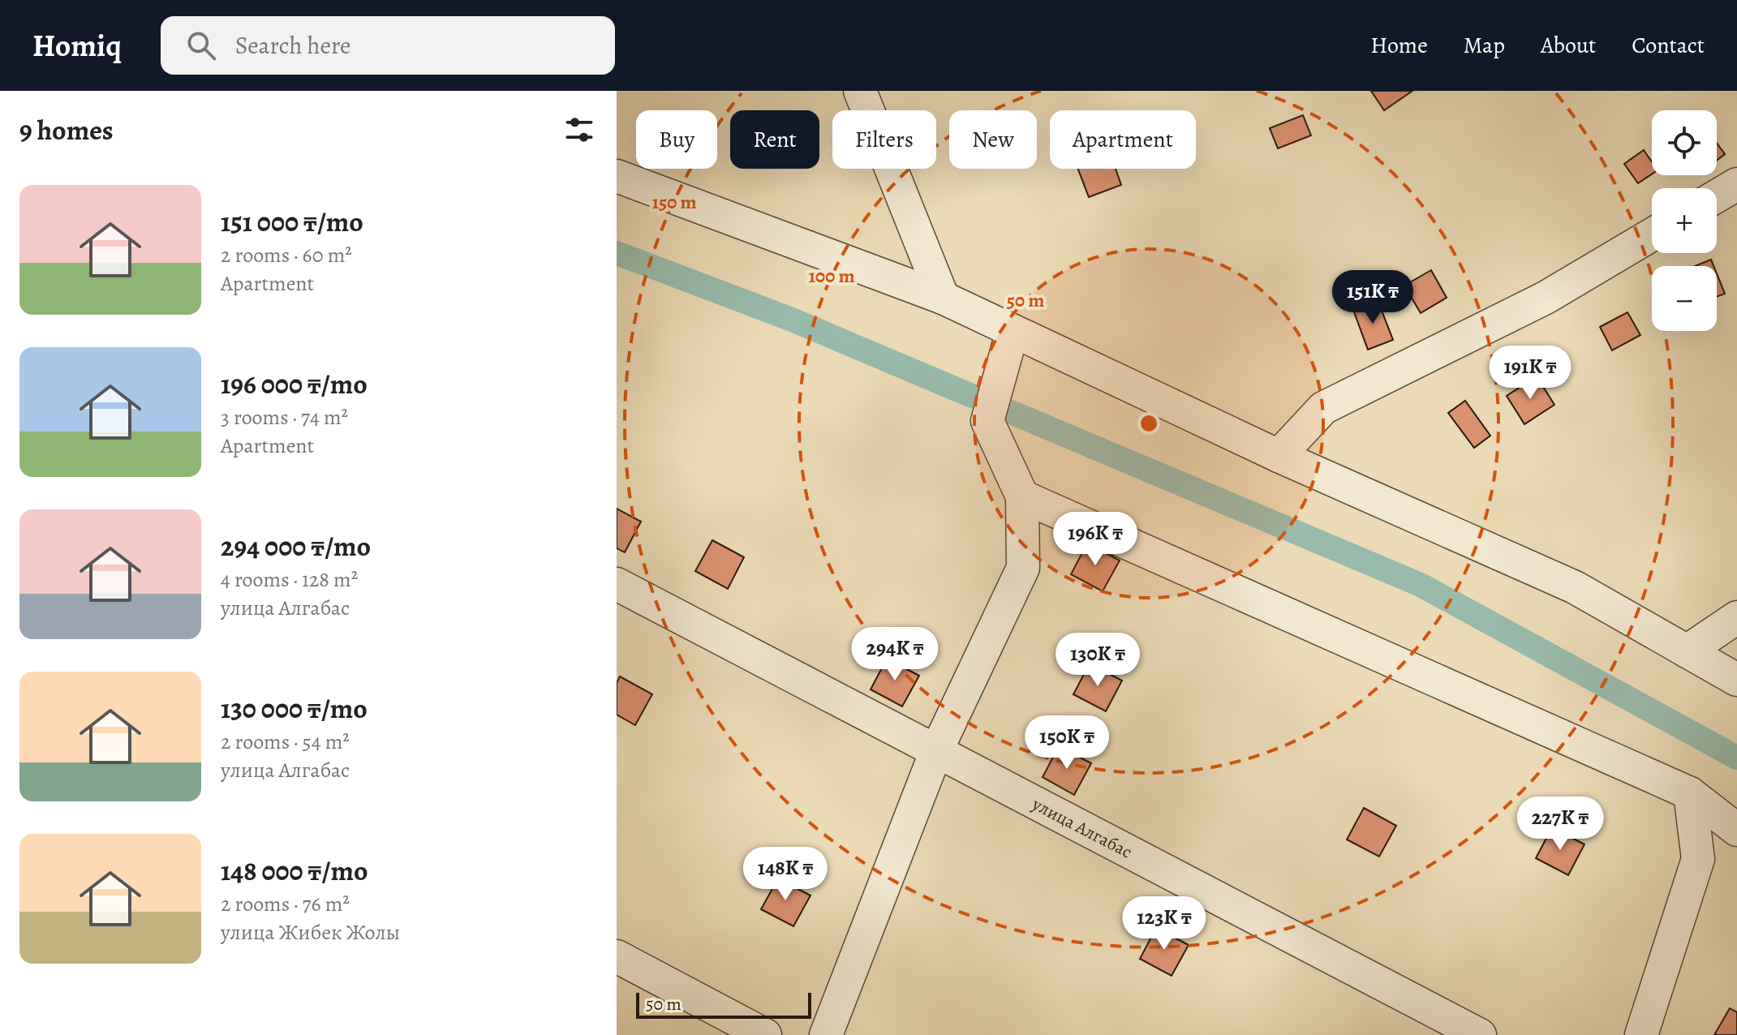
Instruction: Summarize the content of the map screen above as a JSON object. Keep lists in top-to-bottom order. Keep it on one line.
{"streets":{"street":["улица Алгабас"]},"scale_bar":"50 m","page":{"header":"Homiq","search":"Search here","nav":["Home","Map","About","Contact"],"heading":"9 homes","map_buttons":["+","−"],"chip":["Buy","Rent","Filters","New","Apartment"],"list":[{"name":"151 000 ₸/mo","note":"2 rooms · 60 m² · Apartment"},{"name":"196 000 ₸/mo","note":"3 rooms · 74 m² · Apartment"},{"name":"294 000 ₸/mo","note":"4 rooms · 128 m² · улица Алгабас"},{"name":"130 000 ₸/mo","note":"2 rooms · 54 m² · улица Алгабас"},{"name":"148 000 ₸/mo","note":"2 rooms · 76 m² · улица Жибек Жолы"}],"price":["151K ₸","191K ₸","196K ₸","294K ₸","130K ₸","150K ₸","227K ₸","148K ₸","123K ₸"],"scale":"50 m"},"rings":["150 m","100 m","50 m"]}
